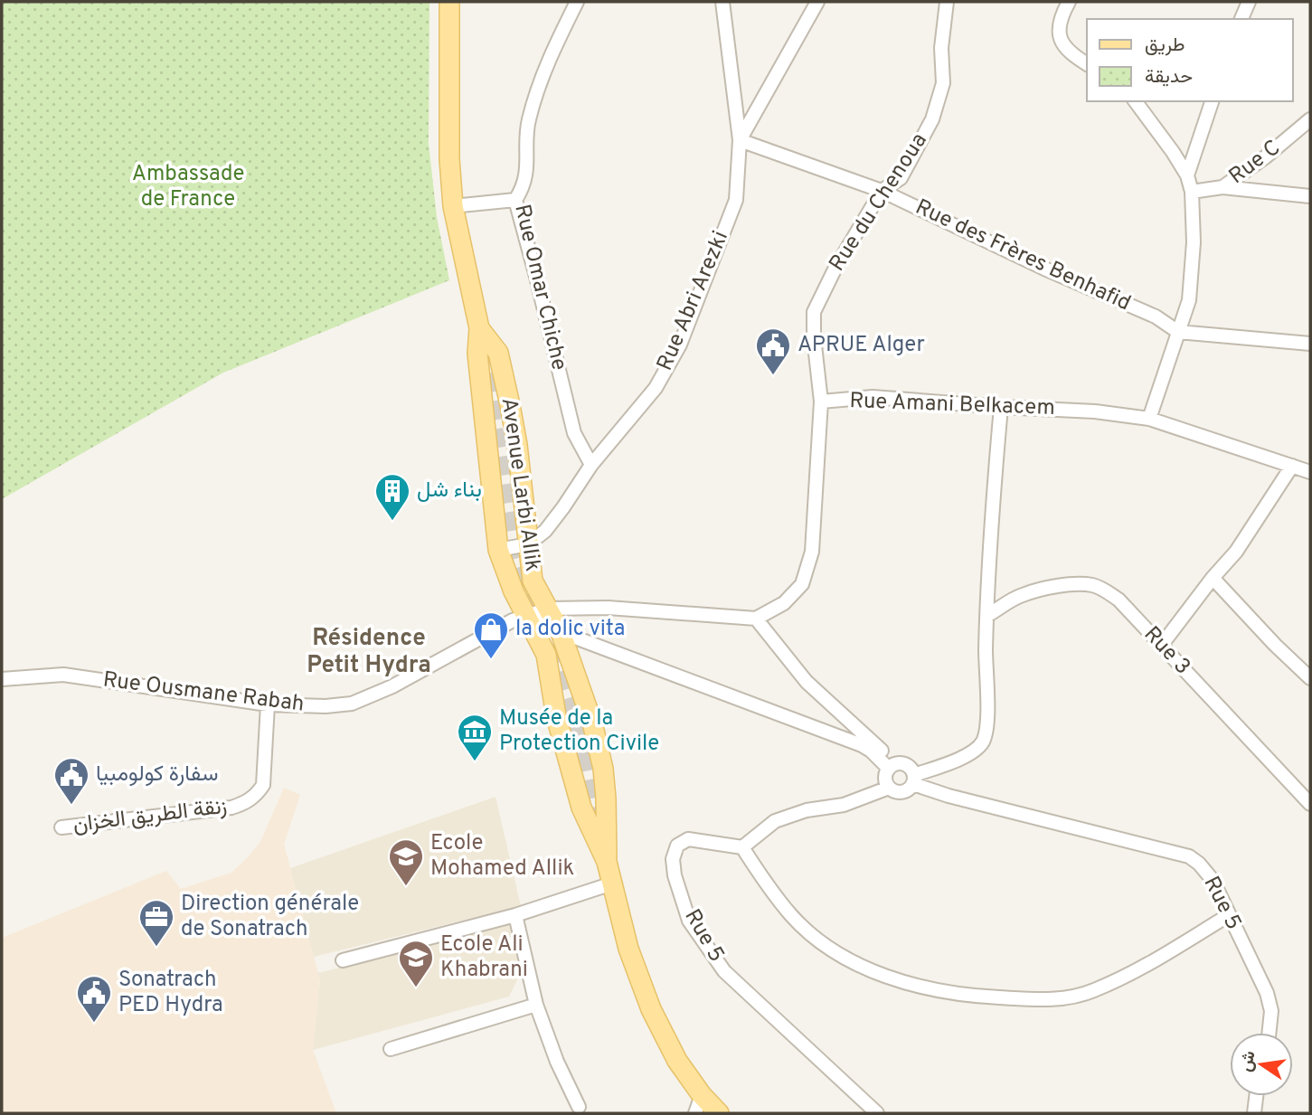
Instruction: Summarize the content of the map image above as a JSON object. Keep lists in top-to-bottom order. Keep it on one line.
{"streets":{"main road":["Avenue Larbi Allik"],"street":["Rue C","Rue du Chenoua","Rue des Frères Benhafid","Rue Omar Chiche","Rue Abri Arezki","Rue Amani Belkacem","Rue 3","Rue Ousmane Rabah","زنقة الطريق الخزان","Rue 5"]},"crossings":[["Rue du Chenoua","Rue des Frères Benhafid"],["Rue du Chenoua","Rue Amani Belkacem"],["Rue des Frères Benhafid","Rue Abri Arezki"],["Rue Omar Chiche","Rue Abri Arezki"],["Rue Abri Arezki","Avenue Larbi Allik"],["Avenue Larbi Allik","Rue Ousmane Rabah"],["Rue Ousmane Rabah","زنقة الطريق الخزان"]],"districts":["Résidence Petit Hydra"],"parks":["Ambassade de France"],"places":{"public building":["APRUE Alger","سفارة كولومبيا","Sonatrach PED Hydra"],"building":["بناء شل"],"shop":["la dolic vita"],"museum":["Musée de la Protection Civile"],"school or university":["Ecole Mohamed Allik","Ecole Ali Khabrani"],"office":["Direction générale de Sonatrach"]},"legend":["طريق","حديقة"],"north":"left"}
